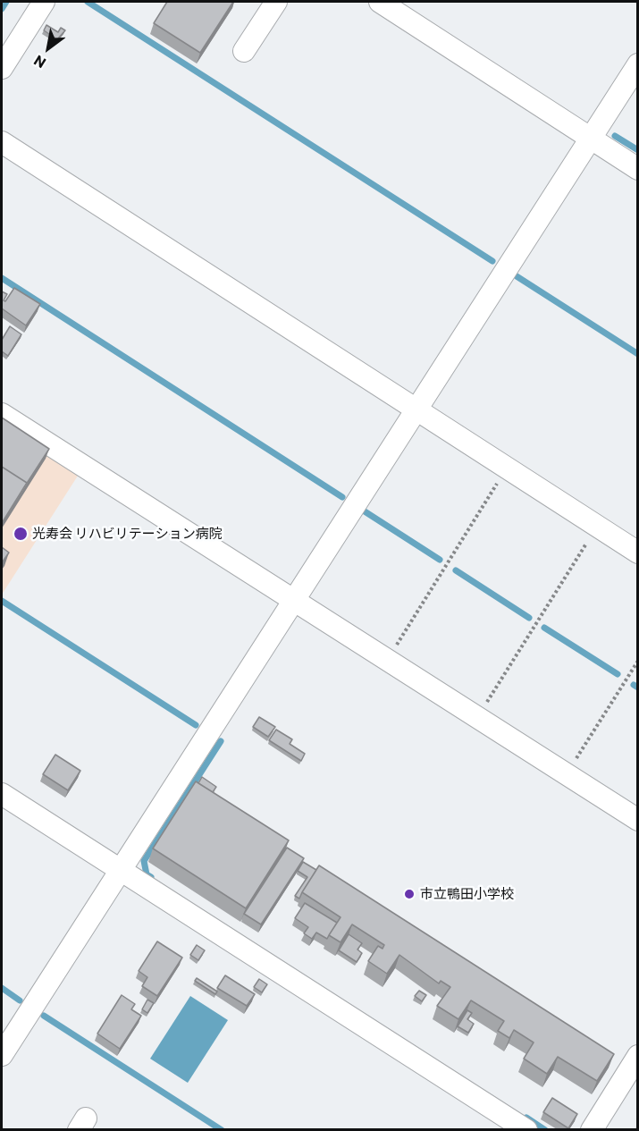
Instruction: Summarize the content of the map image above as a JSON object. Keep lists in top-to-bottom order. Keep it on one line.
{"places":["光寿会 リハビリテーション病院","市立鴨田小学校"],"north":"bottom left"}
